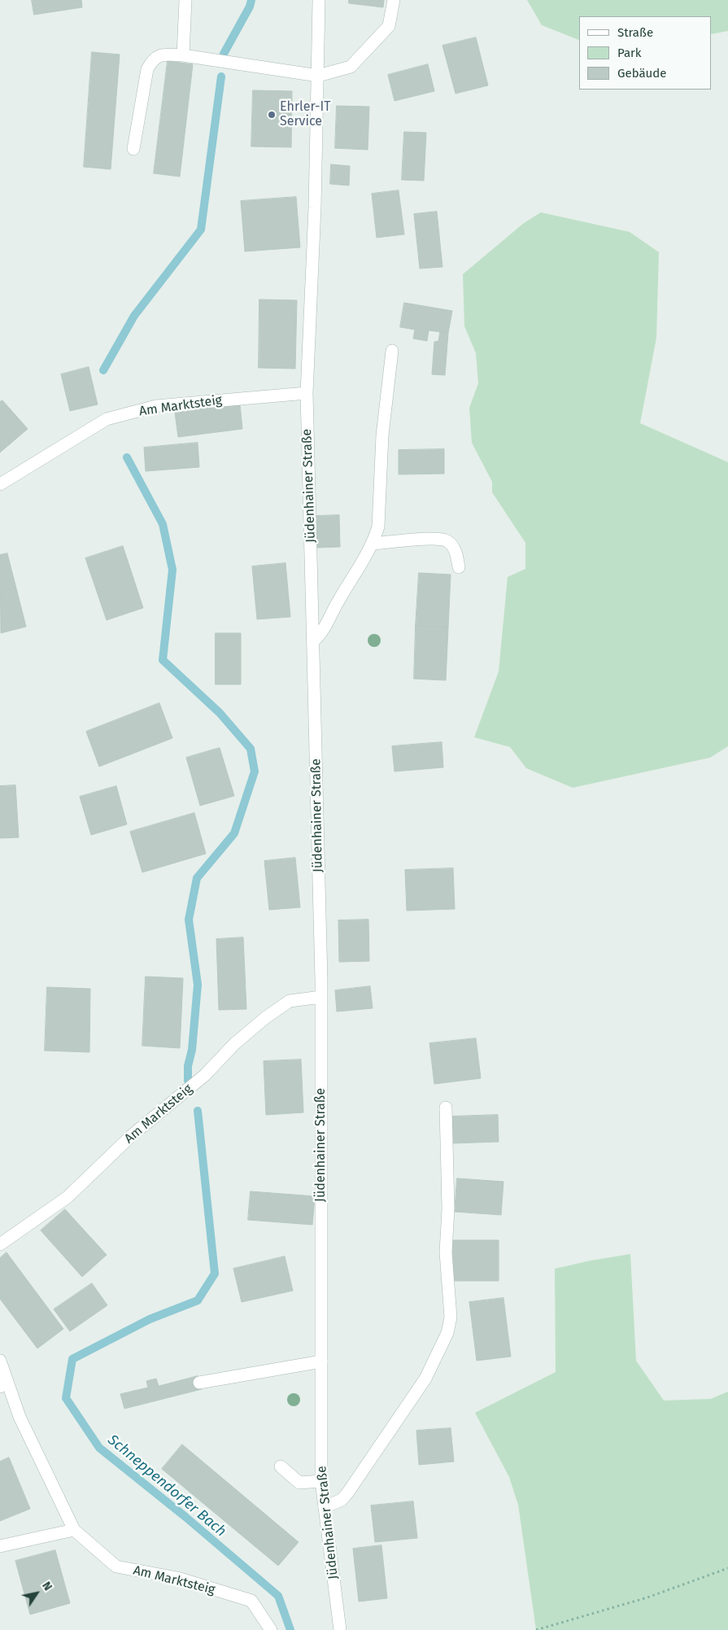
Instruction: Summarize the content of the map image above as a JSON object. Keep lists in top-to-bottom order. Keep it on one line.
{"streets":{"street":["Am Marktsteig","Jüdenhainer Straße"]},"crossings":[["Am Marktsteig","Jüdenhainer Straße"]],"water":["Schneppendorfer Bach"],"places":["Ehrler-IT Service"],"legend":["Straße","Park","Gebäude"],"north":"top right"}
